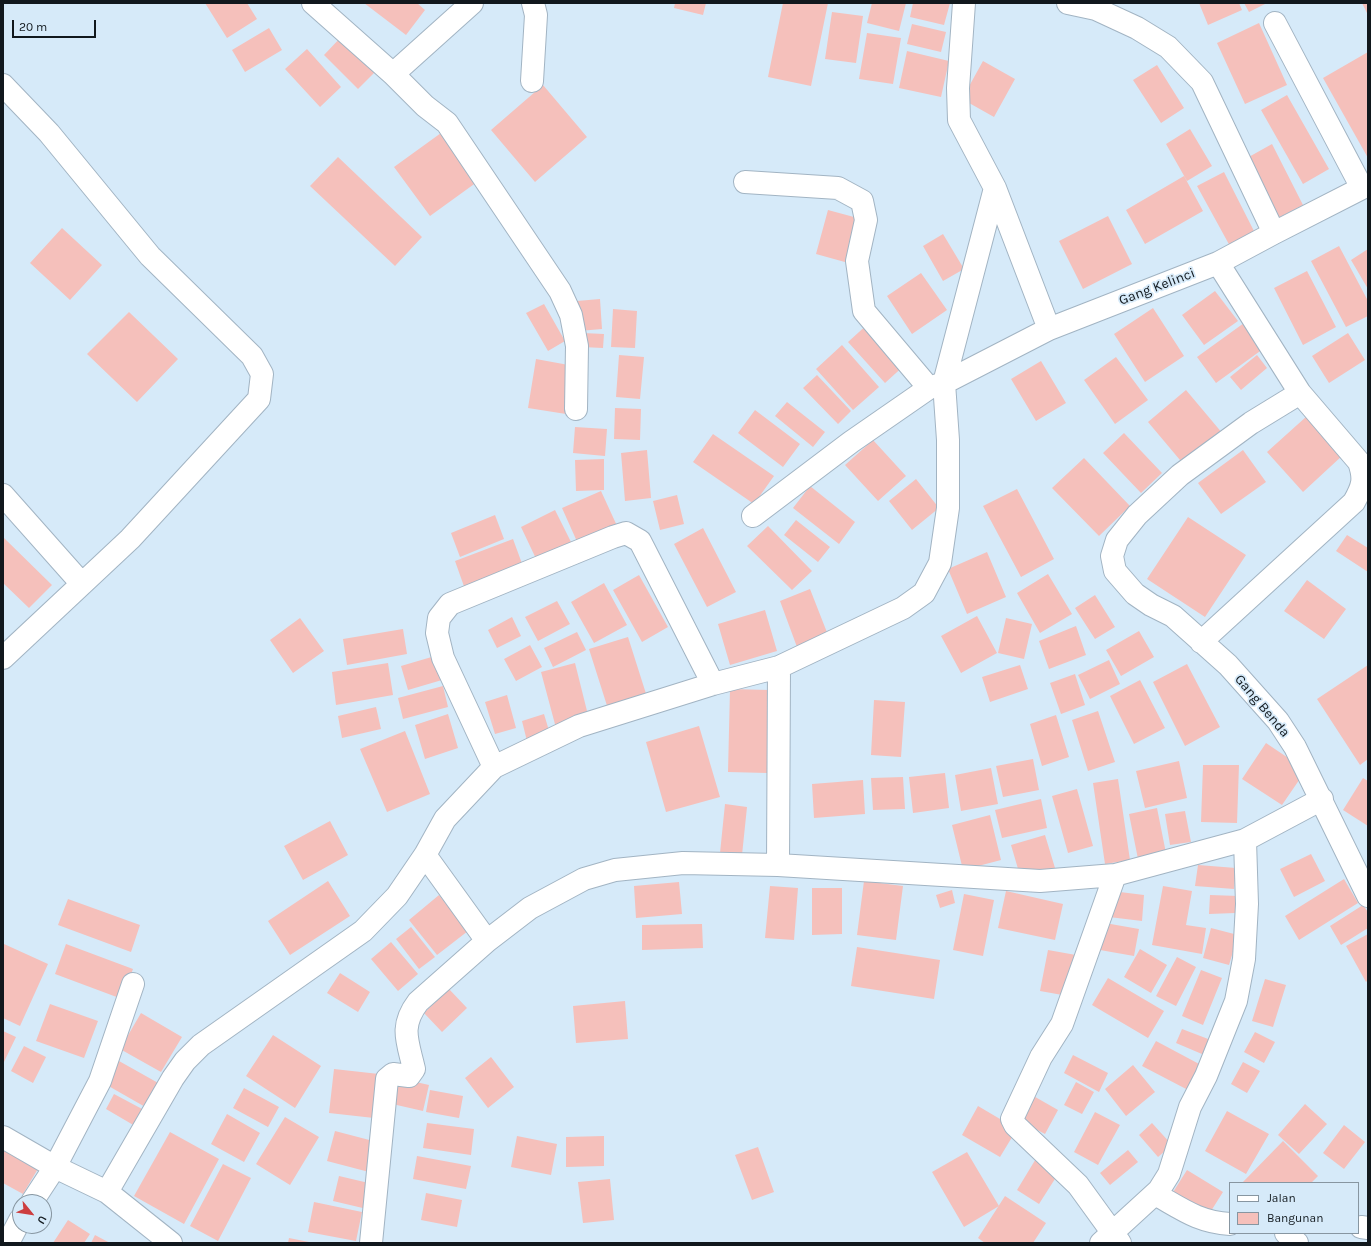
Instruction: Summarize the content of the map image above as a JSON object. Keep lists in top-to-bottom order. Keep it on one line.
{"streets":{"street":["Gang Kelinci","Gang Benda"]},"legend":["Jalan","Bangunan"],"scale_bar":"20 m","north":"bottom right"}
